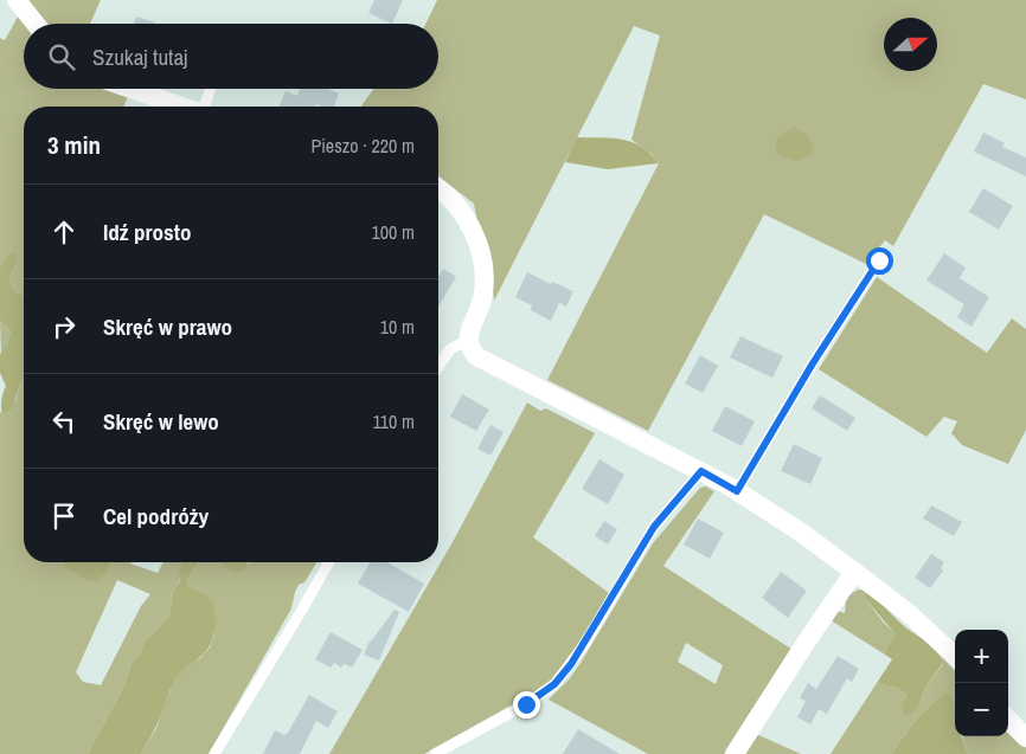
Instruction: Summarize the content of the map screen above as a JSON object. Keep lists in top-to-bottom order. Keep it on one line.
{"north":"right","page":{"search":"Szukaj tutaj","heading":["3 min","Pieszo · 220 m"],"list":[["Idź prosto","100 m"],["Skręć w prawo","10 m"],["Skręć w lewo","110 m"],"Cel podróży"],"map_buttons":["+","−"]}}
